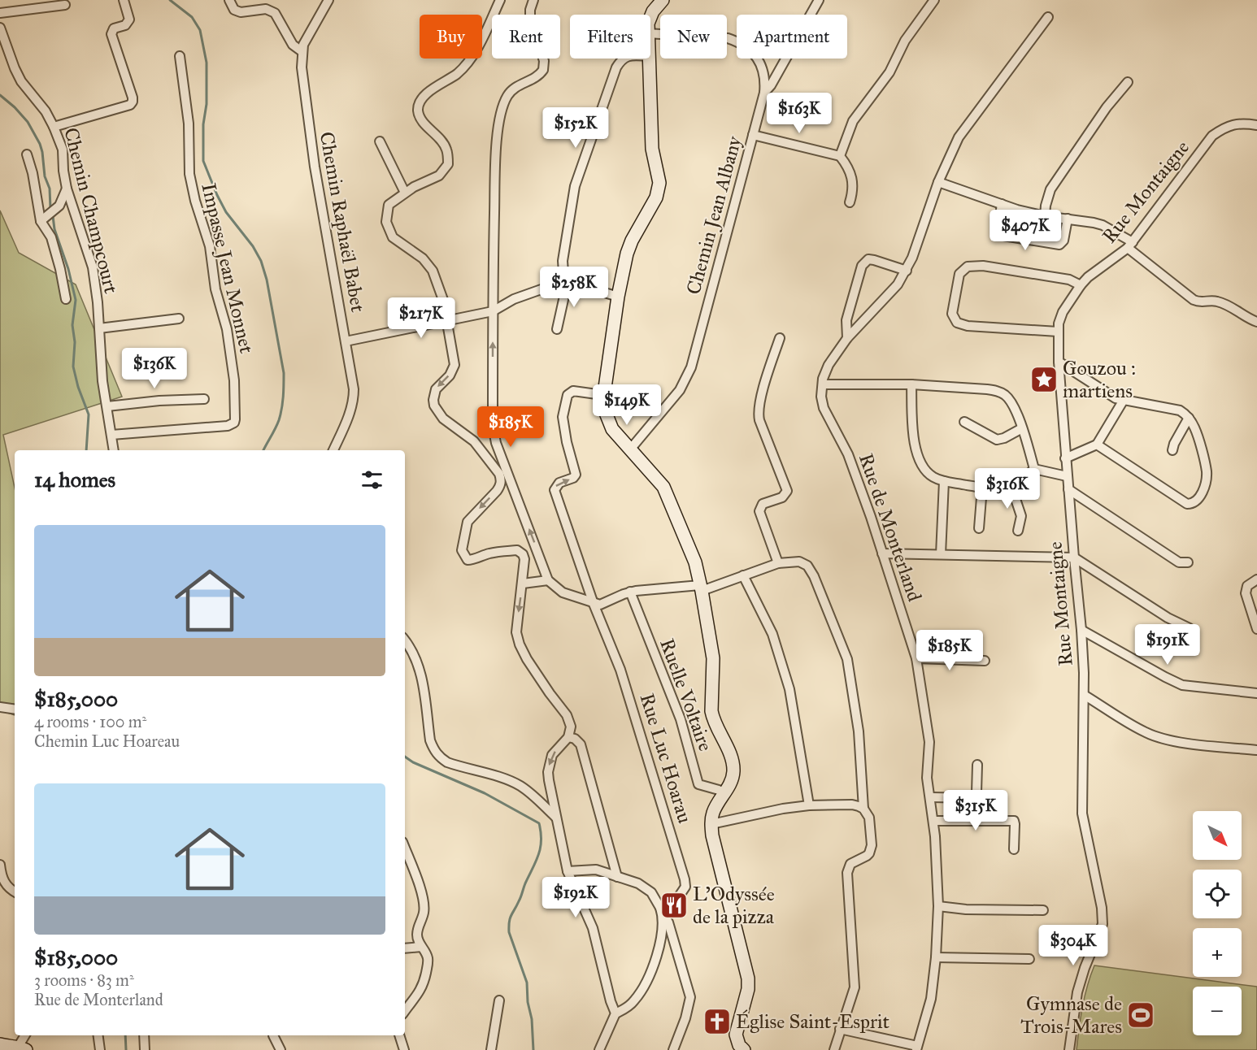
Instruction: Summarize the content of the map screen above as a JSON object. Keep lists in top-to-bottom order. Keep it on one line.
{"streets":{"street":["Rue Montaigne","Chemin Champcourt","Chemin Jean Albany","Chemin Raphaël Babet","Impasse Jean Monnet","Rue de Monterland","Ruelle Voltaire","Rue Luc Hoarau"]},"crossings":[["Chemin Champcourt","Impasse Jean Monnet"]],"places":{"place":["Gouzou : martiens"],"restaurant":["L'Odyssée de la pizza"],"sports":["Gymnase de Trois-Mares"],"church":["Église Saint-Esprit"]},"north":"bottom right","page":{"chip":["Buy","Rent","Filters","New","Apartment"],"price":["$163K","$152K","$407K","$258K","$217K","$136K","$149K","$185K","$316K","$191K","$185K","$315K","$192K","$304K"],"heading":"14 homes","list":[{"name":"$185,000","note":"4 rooms · 100 m² · Chemin Luc Hoareau"},{"name":"$185,000","note":"3 rooms · 83 m² · Rue de Monterland"}],"map_buttons":["+","−"]}}
